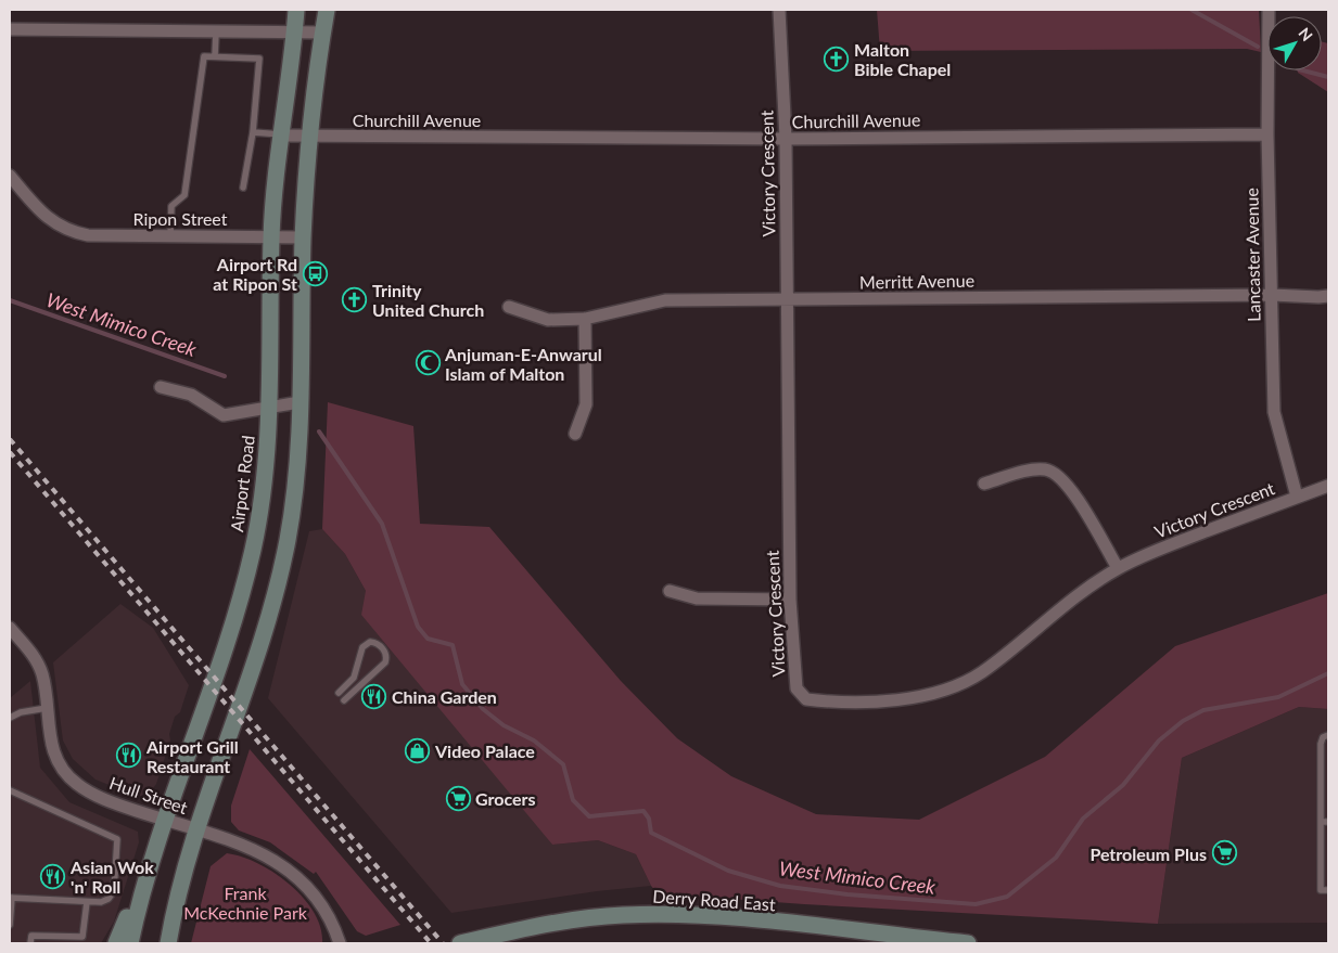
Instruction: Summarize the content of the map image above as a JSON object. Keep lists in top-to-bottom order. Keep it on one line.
{"streets":{"main road":["Airport Road","Derry Road East"],"street":["Churchill Avenue","Victory Crescent","Ripon Street","Lancaster Avenue","Merritt Avenue","Hull Street"]},"crossings":[["Churchill Avenue","Victory Crescent"],["Churchill Avenue","Lancaster Avenue"],["Churchill Avenue","Airport Road"],["Victory Crescent","Lancaster Avenue"],["Victory Crescent","Merritt Avenue"],["Ripon Street","Airport Road"],["Lancaster Avenue","Merritt Avenue"],["Airport Road","Hull Street"]],"water":["West Mimico Creek"],"parks":["Frank McKechnie Park"],"places":{"church":["Malton Bible Chapel","Trinity United Church"],"bus stop":["Airport Rd at Ripon St"],"mosque":["Anjuman-E-Anwarul Islam of Malton"],"restaurant":["China Garden","Airport Grill Restaurant","Asian Wok 'n' Roll"],"shop":["Video Palace"],"supermarket":["Grocers","Petroleum Plus"]},"north":"top right"}
